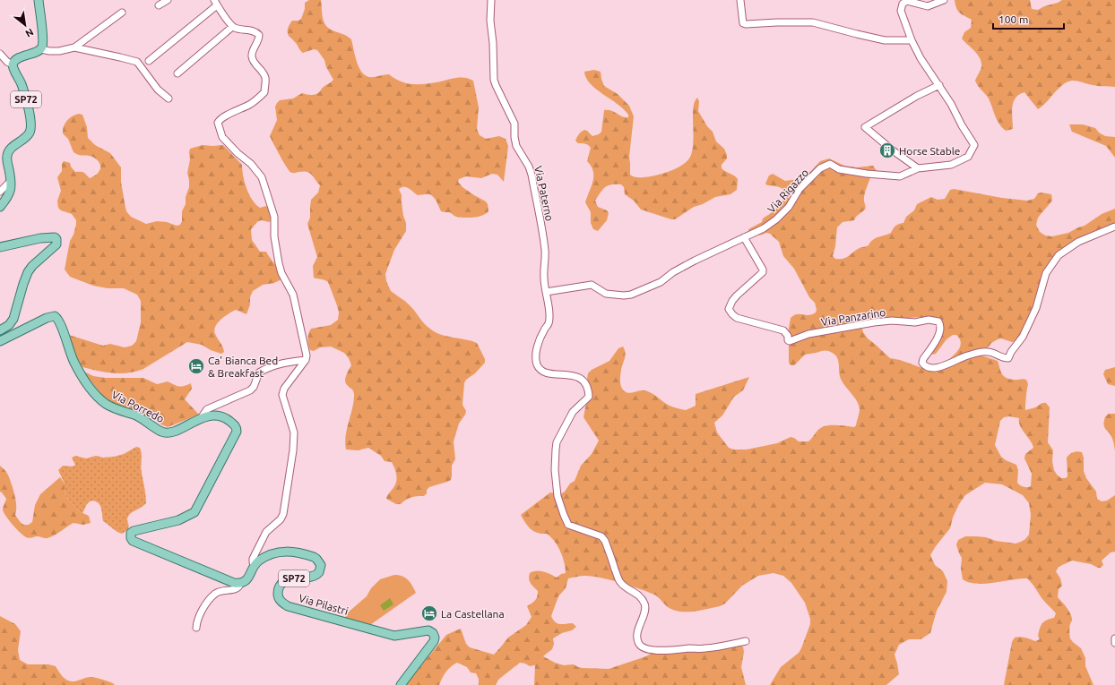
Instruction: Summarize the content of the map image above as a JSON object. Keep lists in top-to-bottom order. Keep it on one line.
{"streets":{"main road":["SP72","Via Porredo","Via Pilastri"],"street":["Via Rigazzo","Via Paterno","Via Panzarino"]},"crossings":[["Via Rigazzo","Via Paterno"],["Via Rigazzo","Via Panzarino"],["Via Porredo","Via Pilastri"]],"places":{"building":["Horse Stable"],"hotel":["Ca' Bianca Bed & Breakfast","La Castellana"]},"scale_bar":"100 m","north":"bottom right"}
